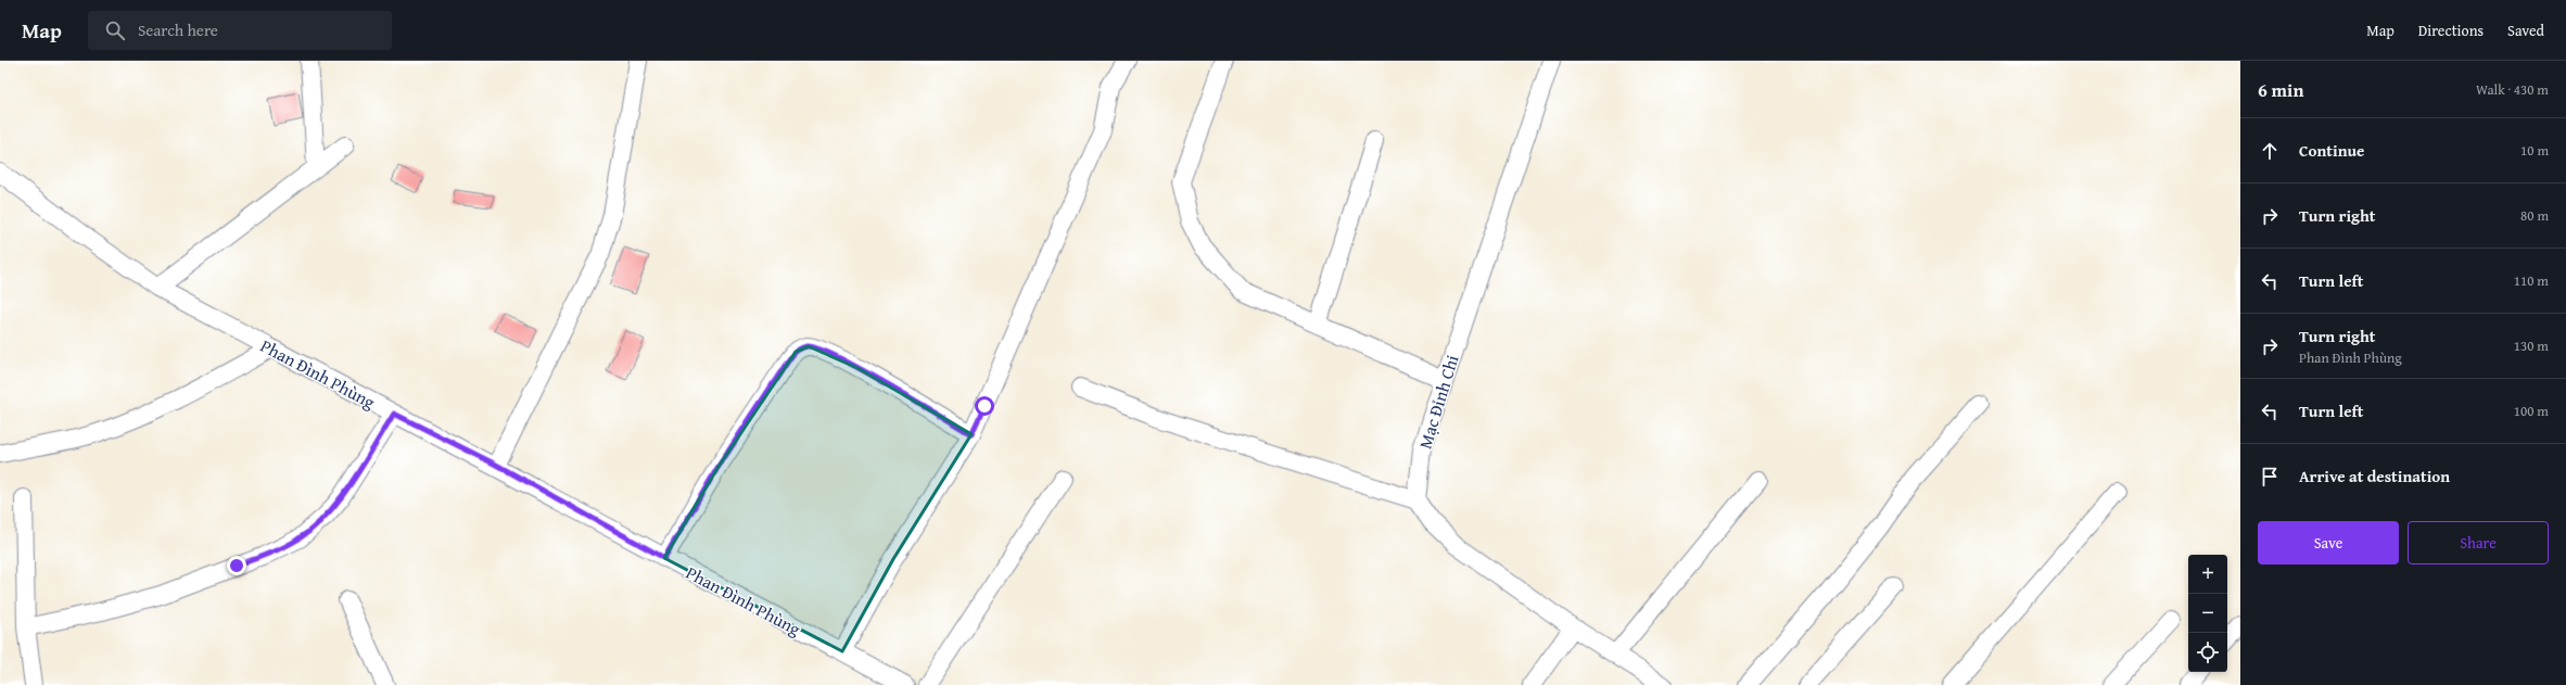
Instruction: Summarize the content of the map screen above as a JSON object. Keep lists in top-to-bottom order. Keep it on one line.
{"streets":{"street":["Phan Đình Phùng","Mạc Đỉnh Chi"]},"page":{"header":"Map","search":"Search here","nav":["Map","Directions","Saved"],"heading":["6 min","Walk · 430 m"],"list":[["Continue","10 m"],["Turn right","80 m"],["Turn left","110 m"],["Turn right","Phan Đình Phùng","130 m"],["Turn left","100 m"],"Arrive at destination"],"buttons":["Save","Share"],"map_buttons":["+","−"]}}
